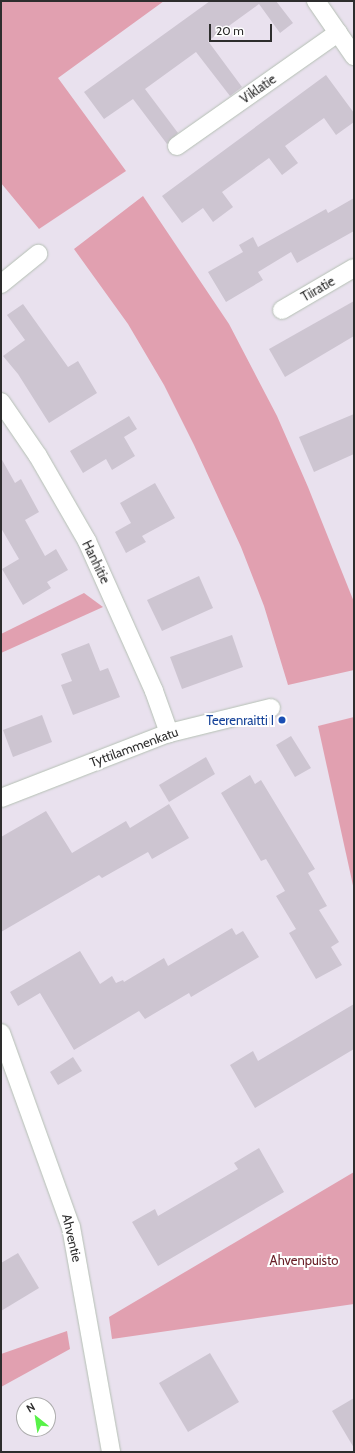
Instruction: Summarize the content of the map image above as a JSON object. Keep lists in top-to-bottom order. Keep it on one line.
{"streets":{"street":["Viklatie","Tiiratie","Hanhitie","Tyttilammenkatu","Ahventie"]},"crossings":[["Hanhitie","Tyttilammenkatu"]],"parks":["Ahvenpuisto"],"places":["Teerenraitti I"],"scale_bar":"20 m","north":"top left"}
